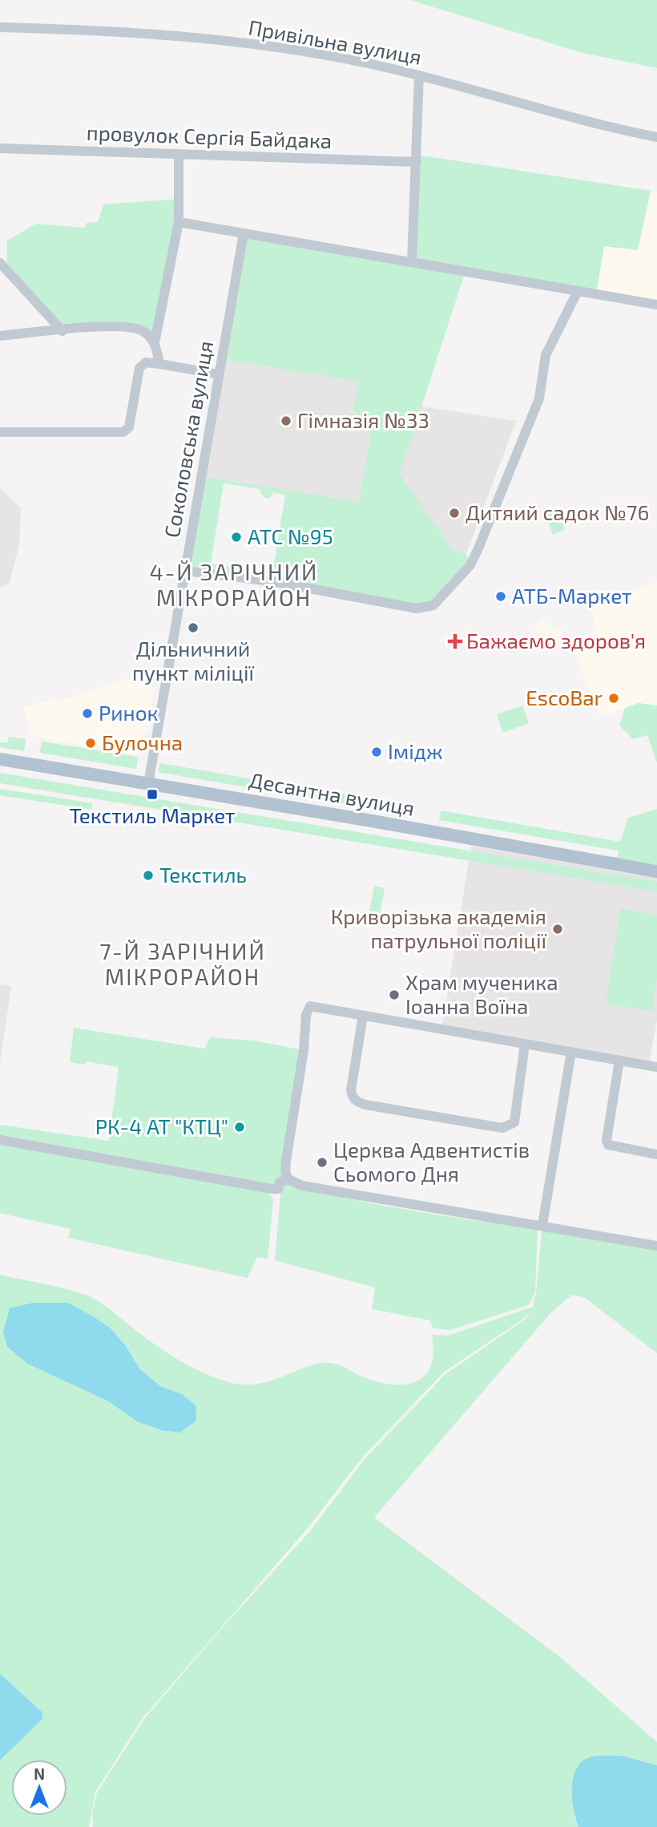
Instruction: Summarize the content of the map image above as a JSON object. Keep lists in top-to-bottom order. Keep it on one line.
{"streets":{"main road":["Десантна вулиця"],"street":["Привільна вулиця","провулок Сергія Байдака","Соколовська вулиця"]},"crossings":[["Соколовська вулиця","Десантна вулиця"]],"districts":["4-Й ЗАРІЧНИЙ МІКРОРАЙОН","7-Й ЗАРІЧНИЙ МІКРОРАЙОН"],"places":{"other":["Гімназія №33","Дитяий садок №76","АТС №95","АТБ-Маркет","Дільничний пункт міліції","EscoBar","Ринок","Булочна","Імідж","Текстиль","Криворізька академія патрульної поліції","Храм мученика Іоанна Воїна","РК-4 АТ \"КТЦ\"","Церква Адвентистів Сьомого Дня"],"health":["Бажаємо здоров'я"],"transit":["Текстиль Маркет"]},"north":"top"}
